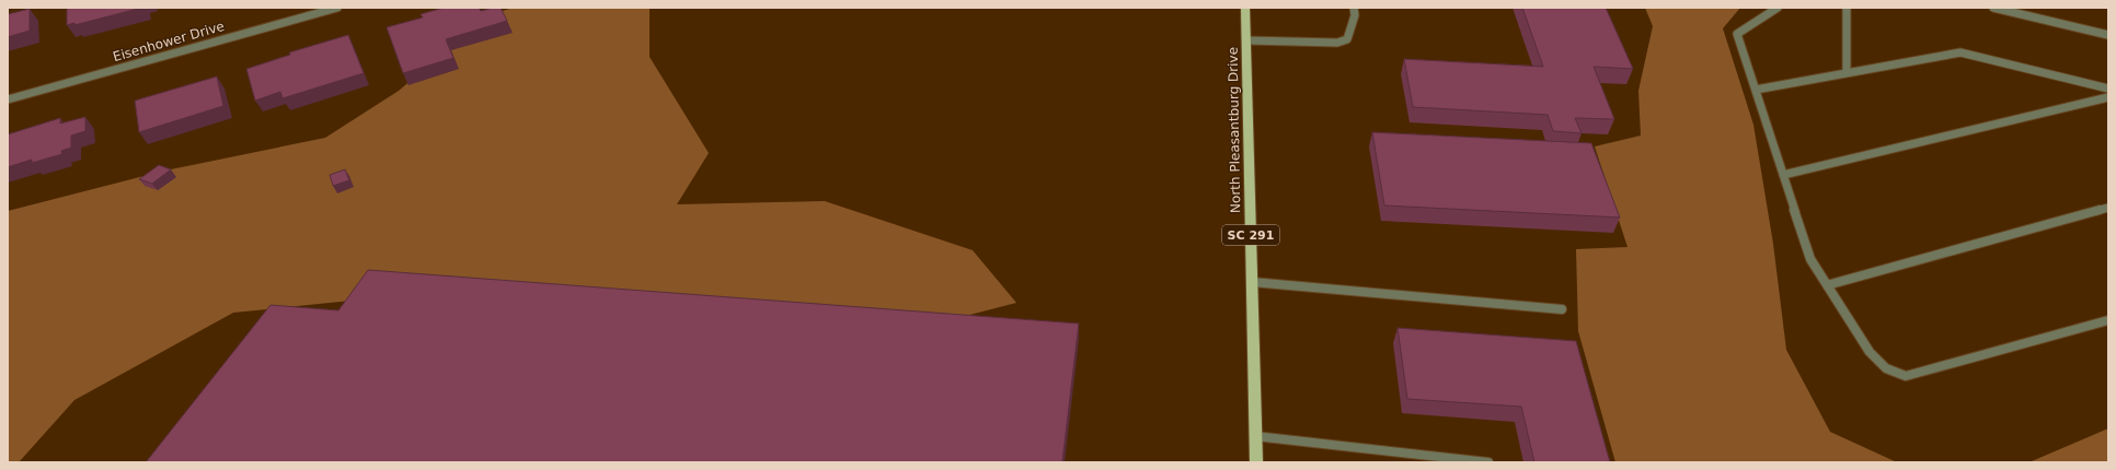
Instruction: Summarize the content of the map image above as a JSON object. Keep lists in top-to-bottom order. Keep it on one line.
{"streets":{"main road":["North Pleasantburg Drive","SC 291"],"street":["Eisenhower Drive"]}}
